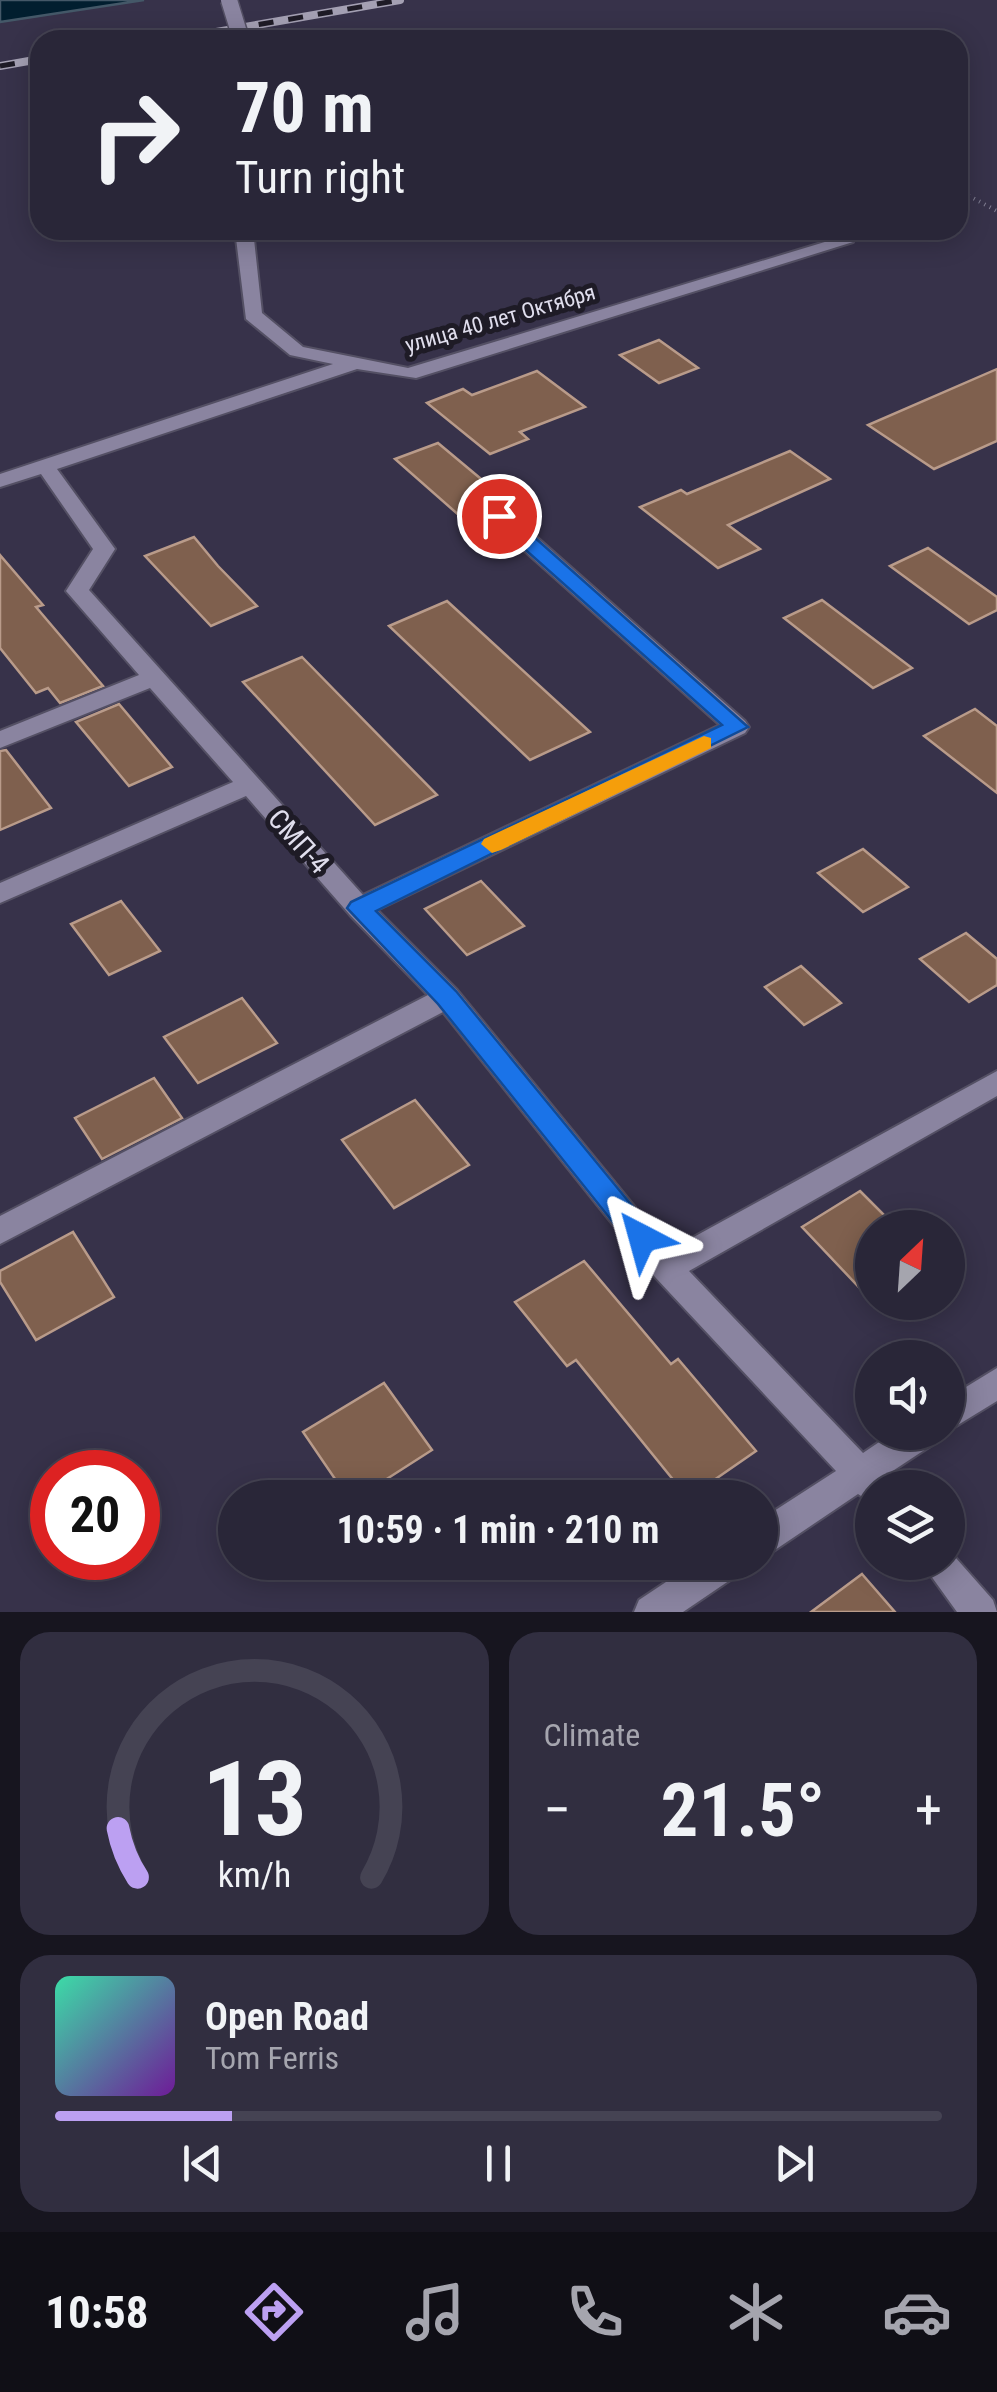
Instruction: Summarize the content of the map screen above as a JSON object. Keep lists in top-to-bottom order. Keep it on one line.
{"streets":{"street":["улица 40 лет Октября","СМП-4"]},"north":"top right","page":{"turn":["70 m","Turn right"],"limit":"20","trip":"10:59 · 1 min · 210 m","tile":"Climate","heat":["−","21.5°","+"],"song":["Open Road","Tom Ferris"],"tabs":"10:58","gauge":["13","km/h"]}}
